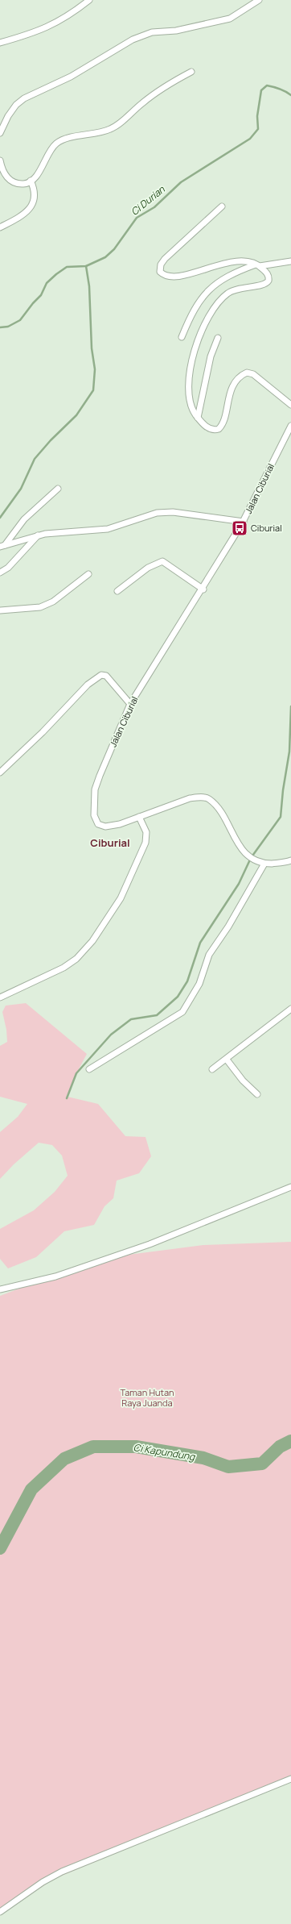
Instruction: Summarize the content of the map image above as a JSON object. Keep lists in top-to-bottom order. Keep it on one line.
{"streets":{"street":["Jalan Ciburial"]},"districts":["Ciburial"],"water":["Ci Durian","Ci Kapundung"],"parks":["Taman Hutan Raya Juanda"],"places":{"bus stop":["Ciburial"]}}
